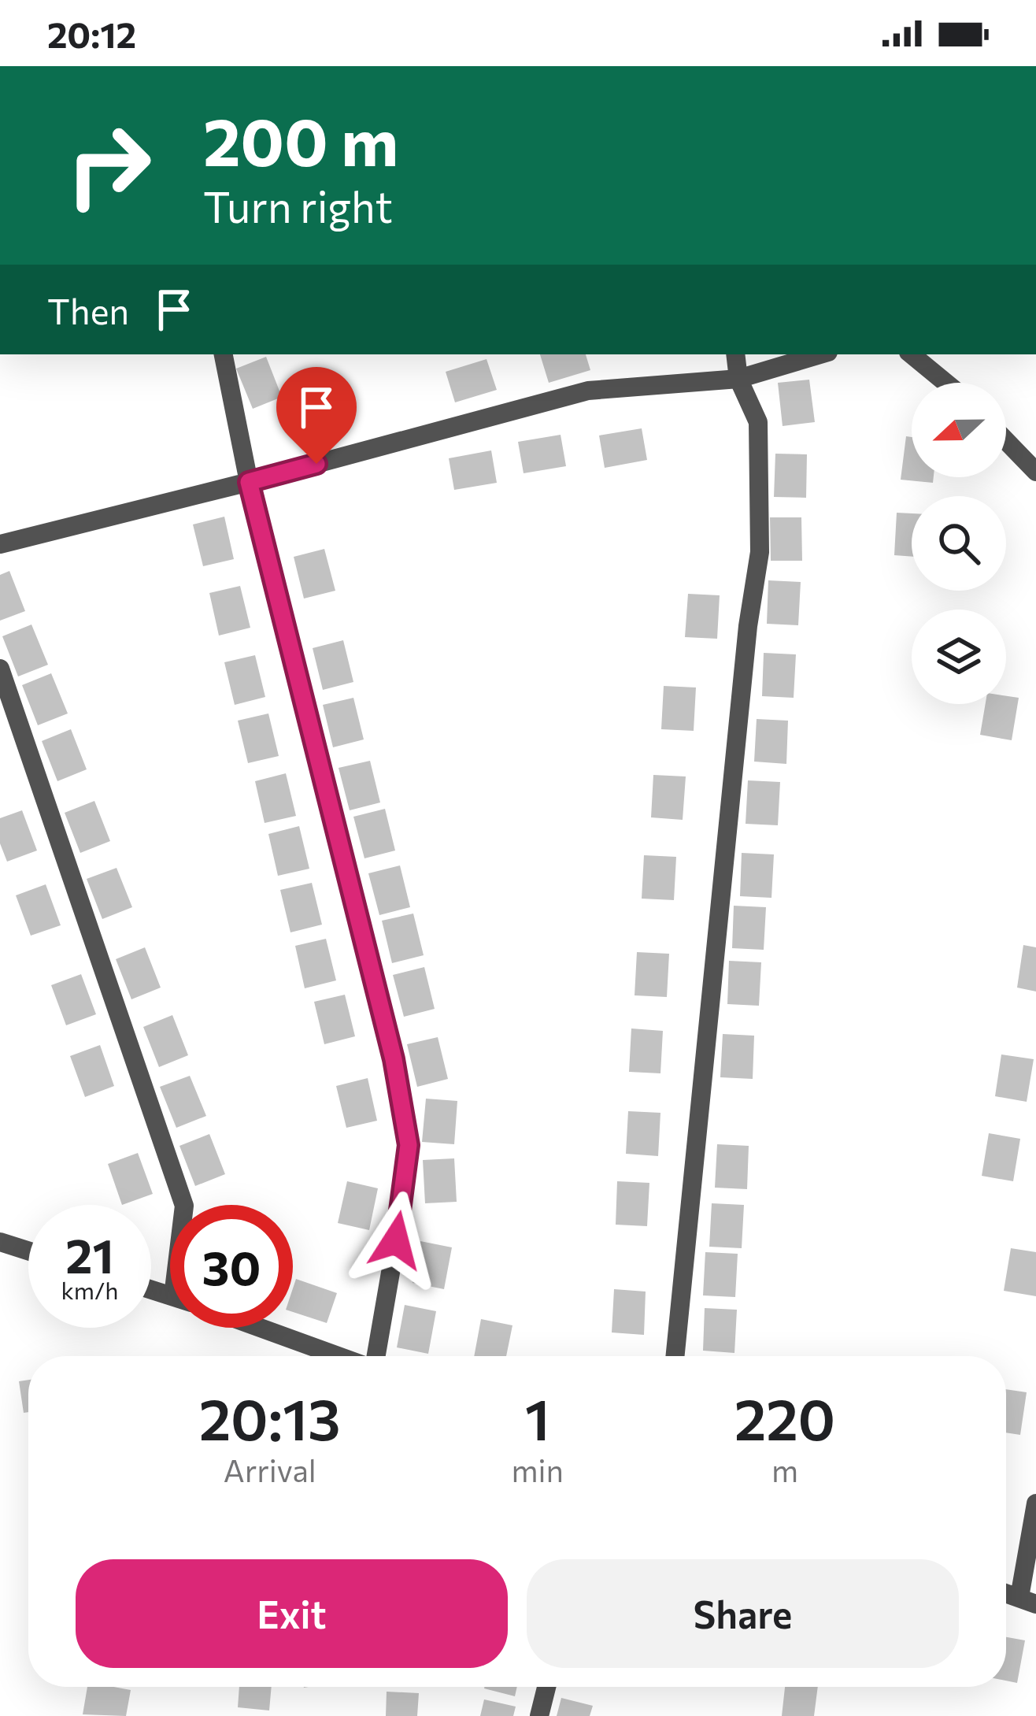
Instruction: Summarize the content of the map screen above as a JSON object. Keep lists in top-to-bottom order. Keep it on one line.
{"north":"left","page":{"status":"20:12","turn":["200 m","Turn right"],"then":"Then","speed":"21 km/h","limit":"30","eta":["20:13","Arrival","1","min","220","m"],"buttons":["Exit","Share"]}}
